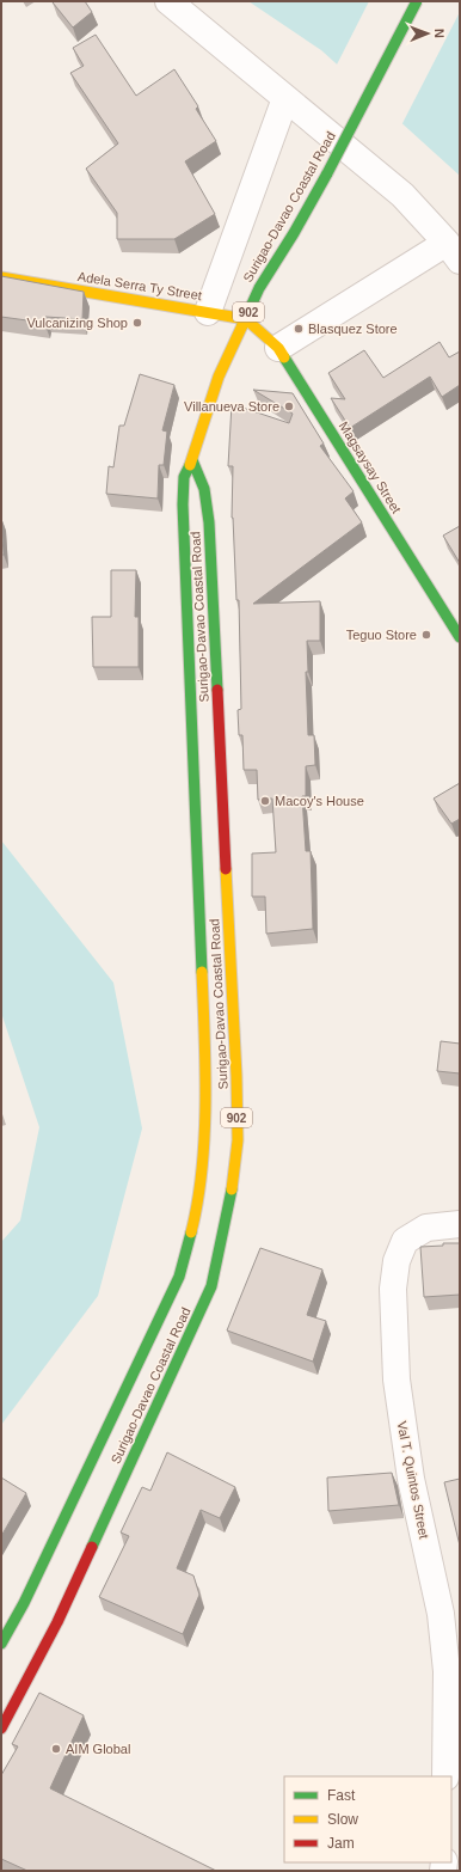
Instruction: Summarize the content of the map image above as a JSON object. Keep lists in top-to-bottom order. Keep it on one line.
{"streets":{"main road":["Surigao-Davao Coastal Road","Adela Serra Ty Street","902","Magsaysay Street"],"street":["Val T. Quintos Street"]},"crossings":[["Surigao-Davao Coastal Road","Adela Serra Ty Street"],["Surigao-Davao Coastal Road","Magsaysay Street"],["Adela Serra Ty Street","Magsaysay Street"]],"places":["Vulcanizing Shop","Blasquez Store","Villanueva Store","Teguo Store","Macoy's House","AIM Global"],"legend":["Fast","Slow","Jam"],"north":"right"}
